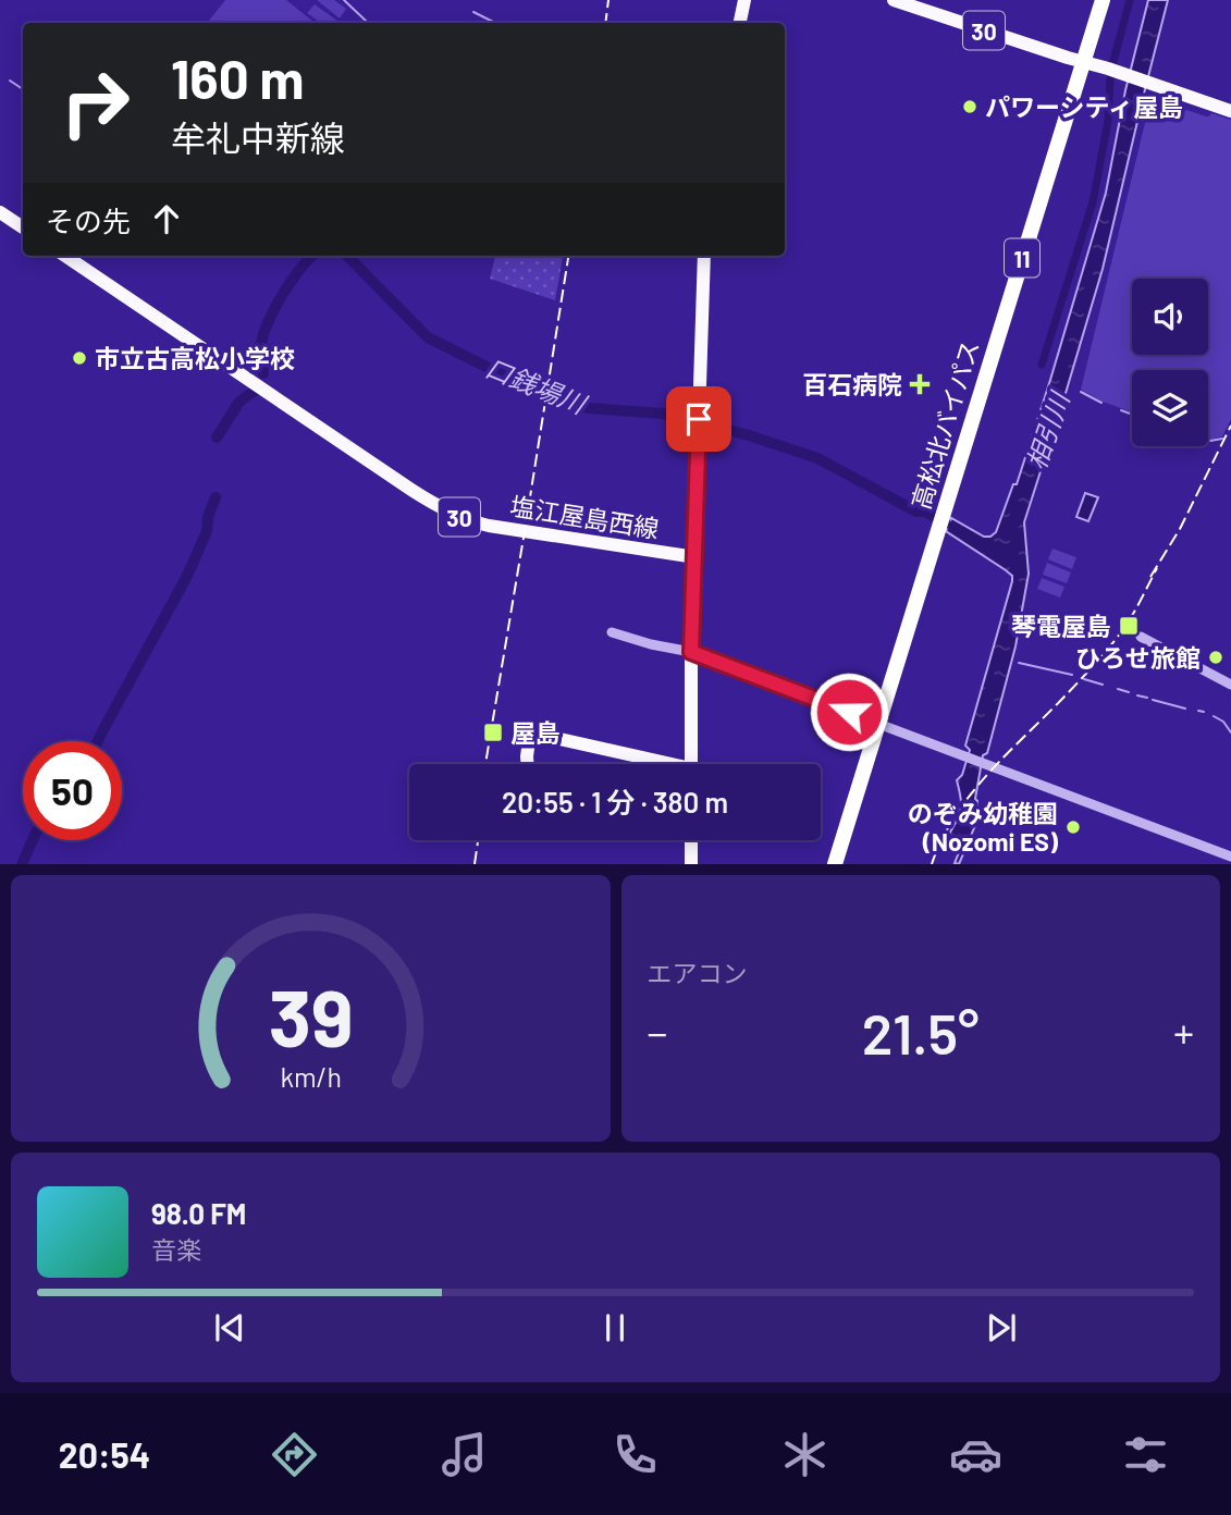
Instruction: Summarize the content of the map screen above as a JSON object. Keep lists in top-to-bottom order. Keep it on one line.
{"streets":{"highway":["11","高松北バイパス"],"main road":["30","塩江屋島西線"]},"crossings":[["30","高松北バイパス"]],"water":["口銭場川","相引川"],"places":{"other":["パワーシティ屋島","市立古高松小学校","ひろせ旅館","のぞみ幼稚園 (Nozomi ES)"],"health":["百石病院"],"transit":["琴電屋島","屋島"]},"page":{"turn":["160 m","牟礼中新線"],"then":"その先","limit":"50","trip":"20:55 · 1 分 · 380 m","tile":"エアコン","heat":["−","21.5°","+"],"song":["98.0 FM","音楽"],"tabs":"20:54","gauge":["39","km/h"]}}
